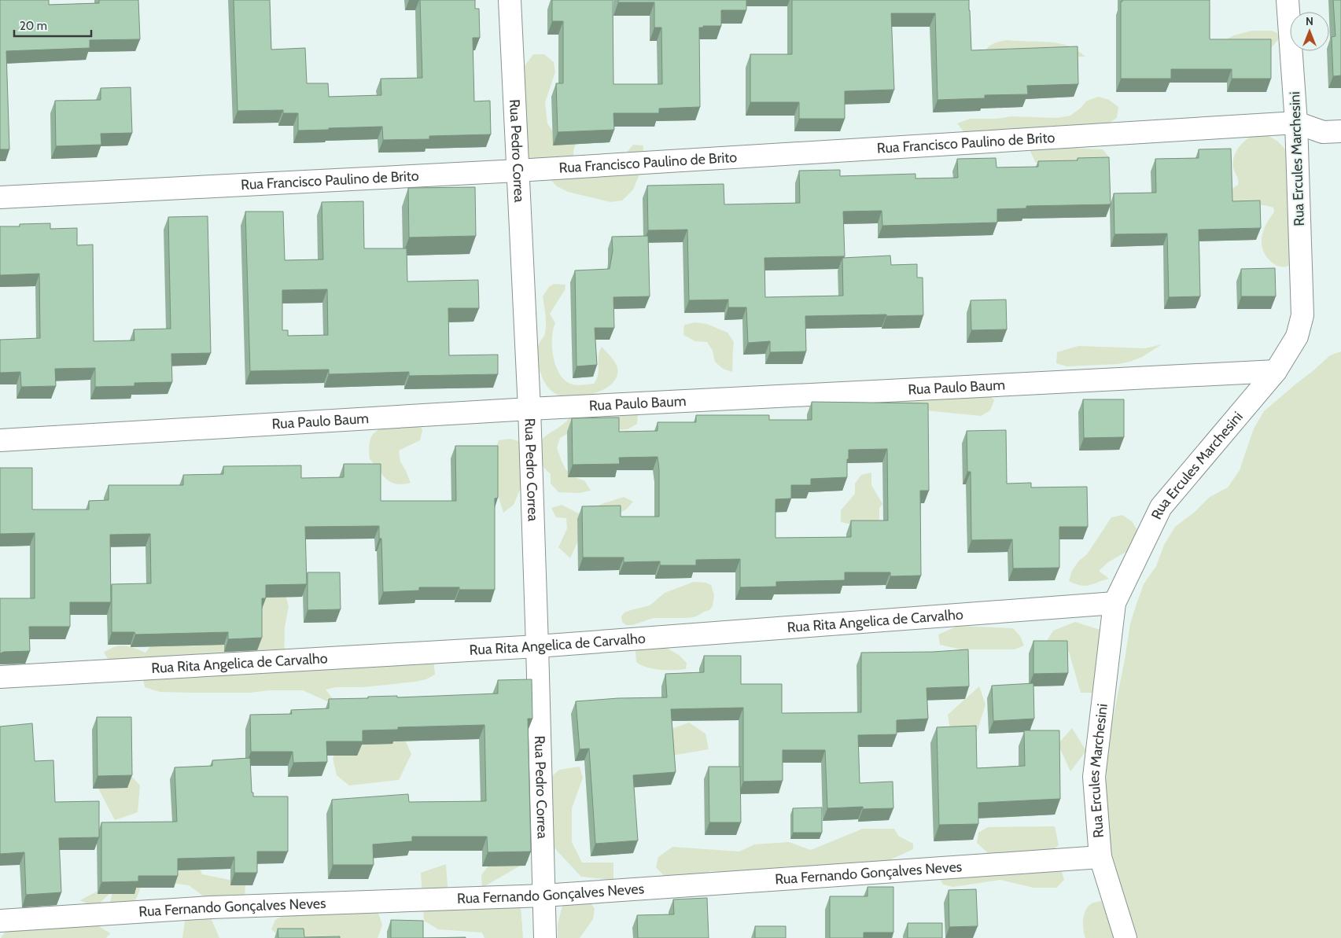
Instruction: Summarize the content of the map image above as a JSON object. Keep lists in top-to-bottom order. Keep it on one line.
{"streets":{"street":["Rua Francisco Paulino de Brito","Rua Pedro Correa","Rua Ercules Marchesini","Rua Paulo Baum","Rua Rita Angelica de Carvalho","Rua Fernando Gonçalves Neves"]},"crossings":[["Rua Francisco Paulino de Brito","Rua Pedro Correa"],["Rua Francisco Paulino de Brito","Rua Ercules Marchesini"],["Rua Pedro Correa","Rua Paulo Baum"],["Rua Pedro Correa","Rua Rita Angelica de Carvalho"],["Rua Pedro Correa","Rua Fernando Gonçalves Neves"],["Rua Ercules Marchesini","Rua Paulo Baum"],["Rua Ercules Marchesini","Rua Rita Angelica de Carvalho"],["Rua Ercules Marchesini","Rua Fernando Gonçalves Neves"]],"scale_bar":"20 m","north":"top"}
